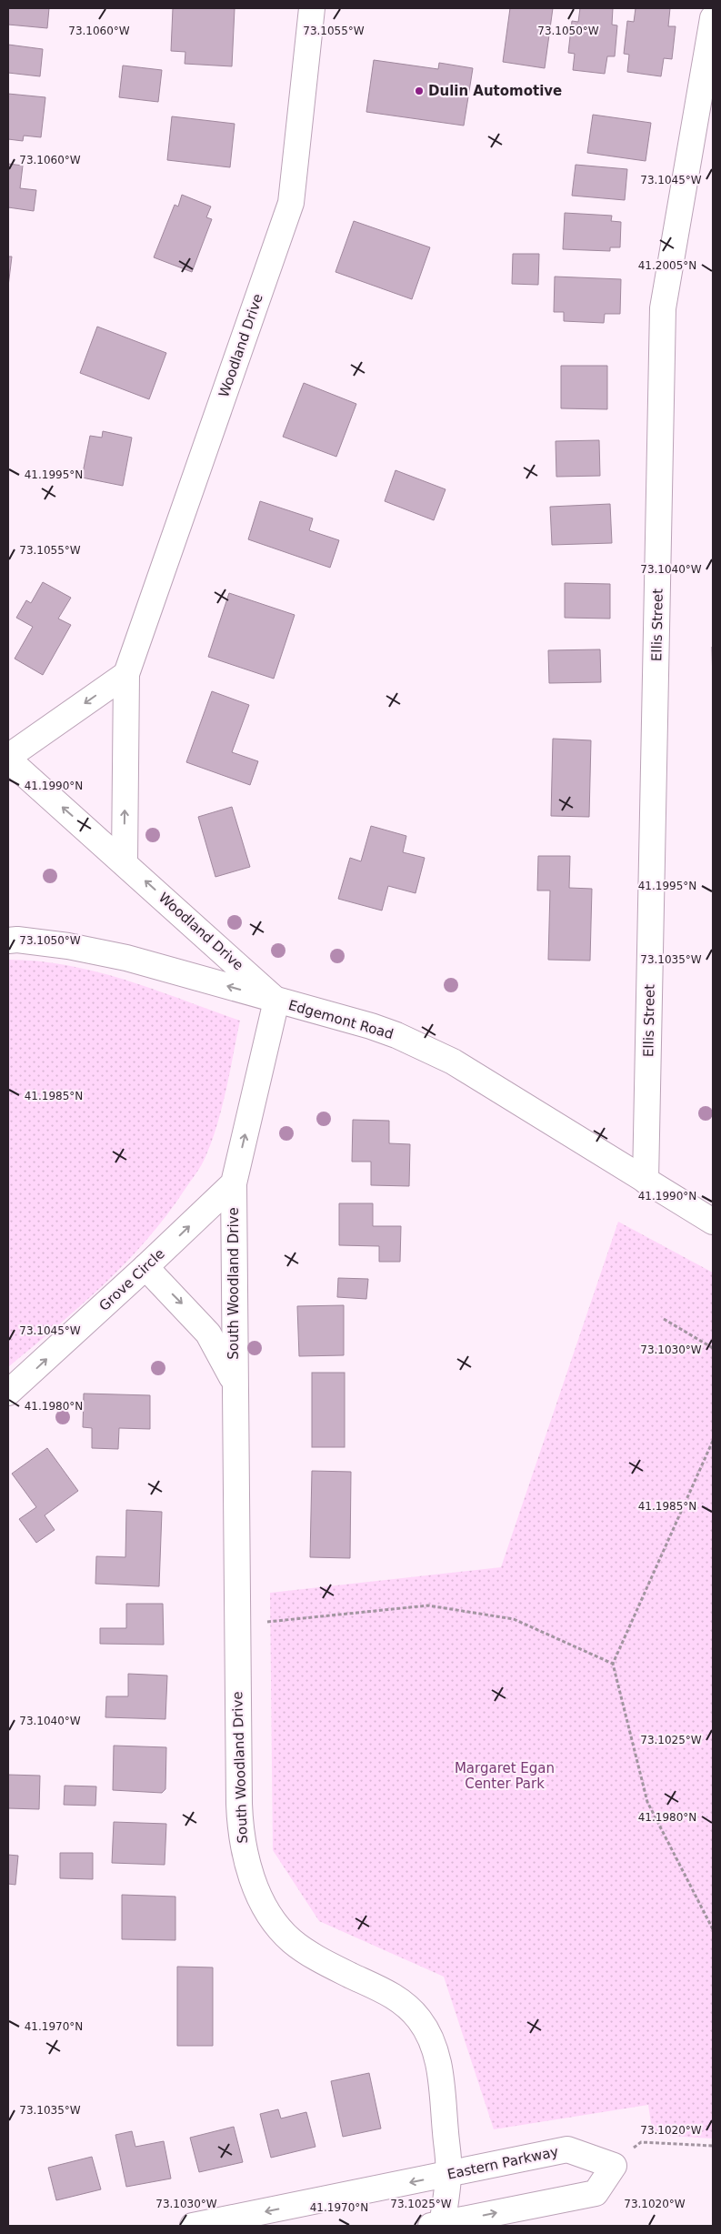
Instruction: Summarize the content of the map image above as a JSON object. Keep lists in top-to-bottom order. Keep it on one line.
{"streets":{"street":["Woodland Drive","Ellis Street","Edgemont Road","Grove Circle","South Woodland Drive","Eastern Parkway"]},"crossings":[["Woodland Drive","Edgemont Road"],["Ellis Street","Edgemont Road"],["Grove Circle","South Woodland Drive"],["South Woodland Drive","Eastern Parkway"]],"one_way":["Edgemont Road","Grove Circle"],"parks":["Margaret Egan Center Park"],"places":["Dulin Automotive"],"coordinates":["73.1060°W","73.1055°W","73.1050°W","73.1045°W","41.2005°N","41.1995°N","73.1040°W","41.1990°N","73.1035°W","41.1985°N","73.1030°W","41.1980°N","73.1025°W","41.1970°N","73.1020°W"]}
